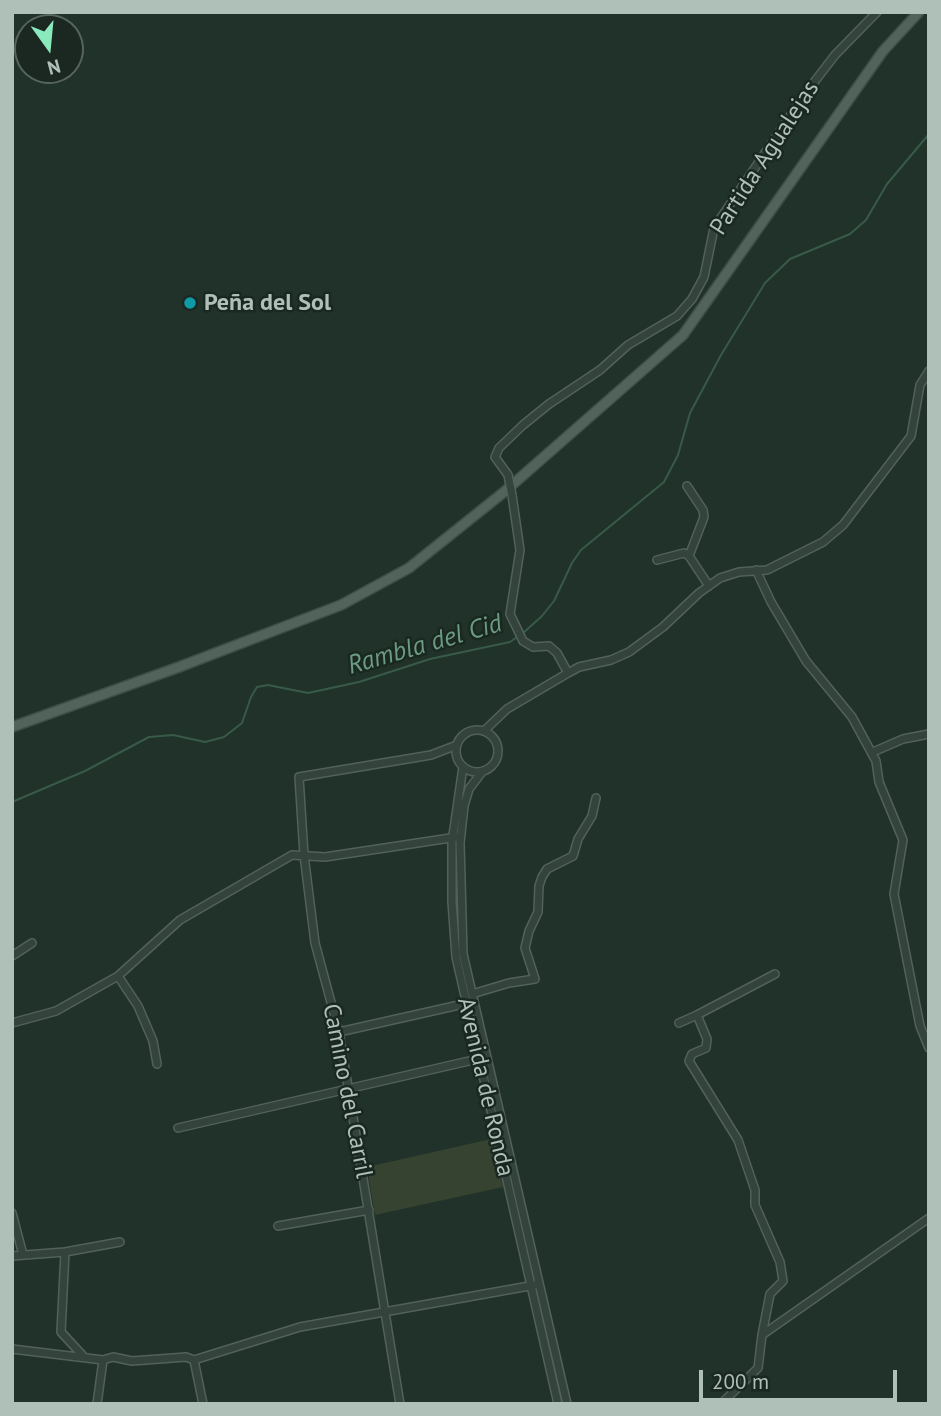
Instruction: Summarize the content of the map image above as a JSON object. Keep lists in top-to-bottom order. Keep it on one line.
{"streets":{"street":["Partida Agualejas","Avenida de Ronda","Camino del Carril"]},"water":["Rambla del Cid"],"places":["Peña del Sol"],"scale_bar":"200 m","north":"bottom"}
